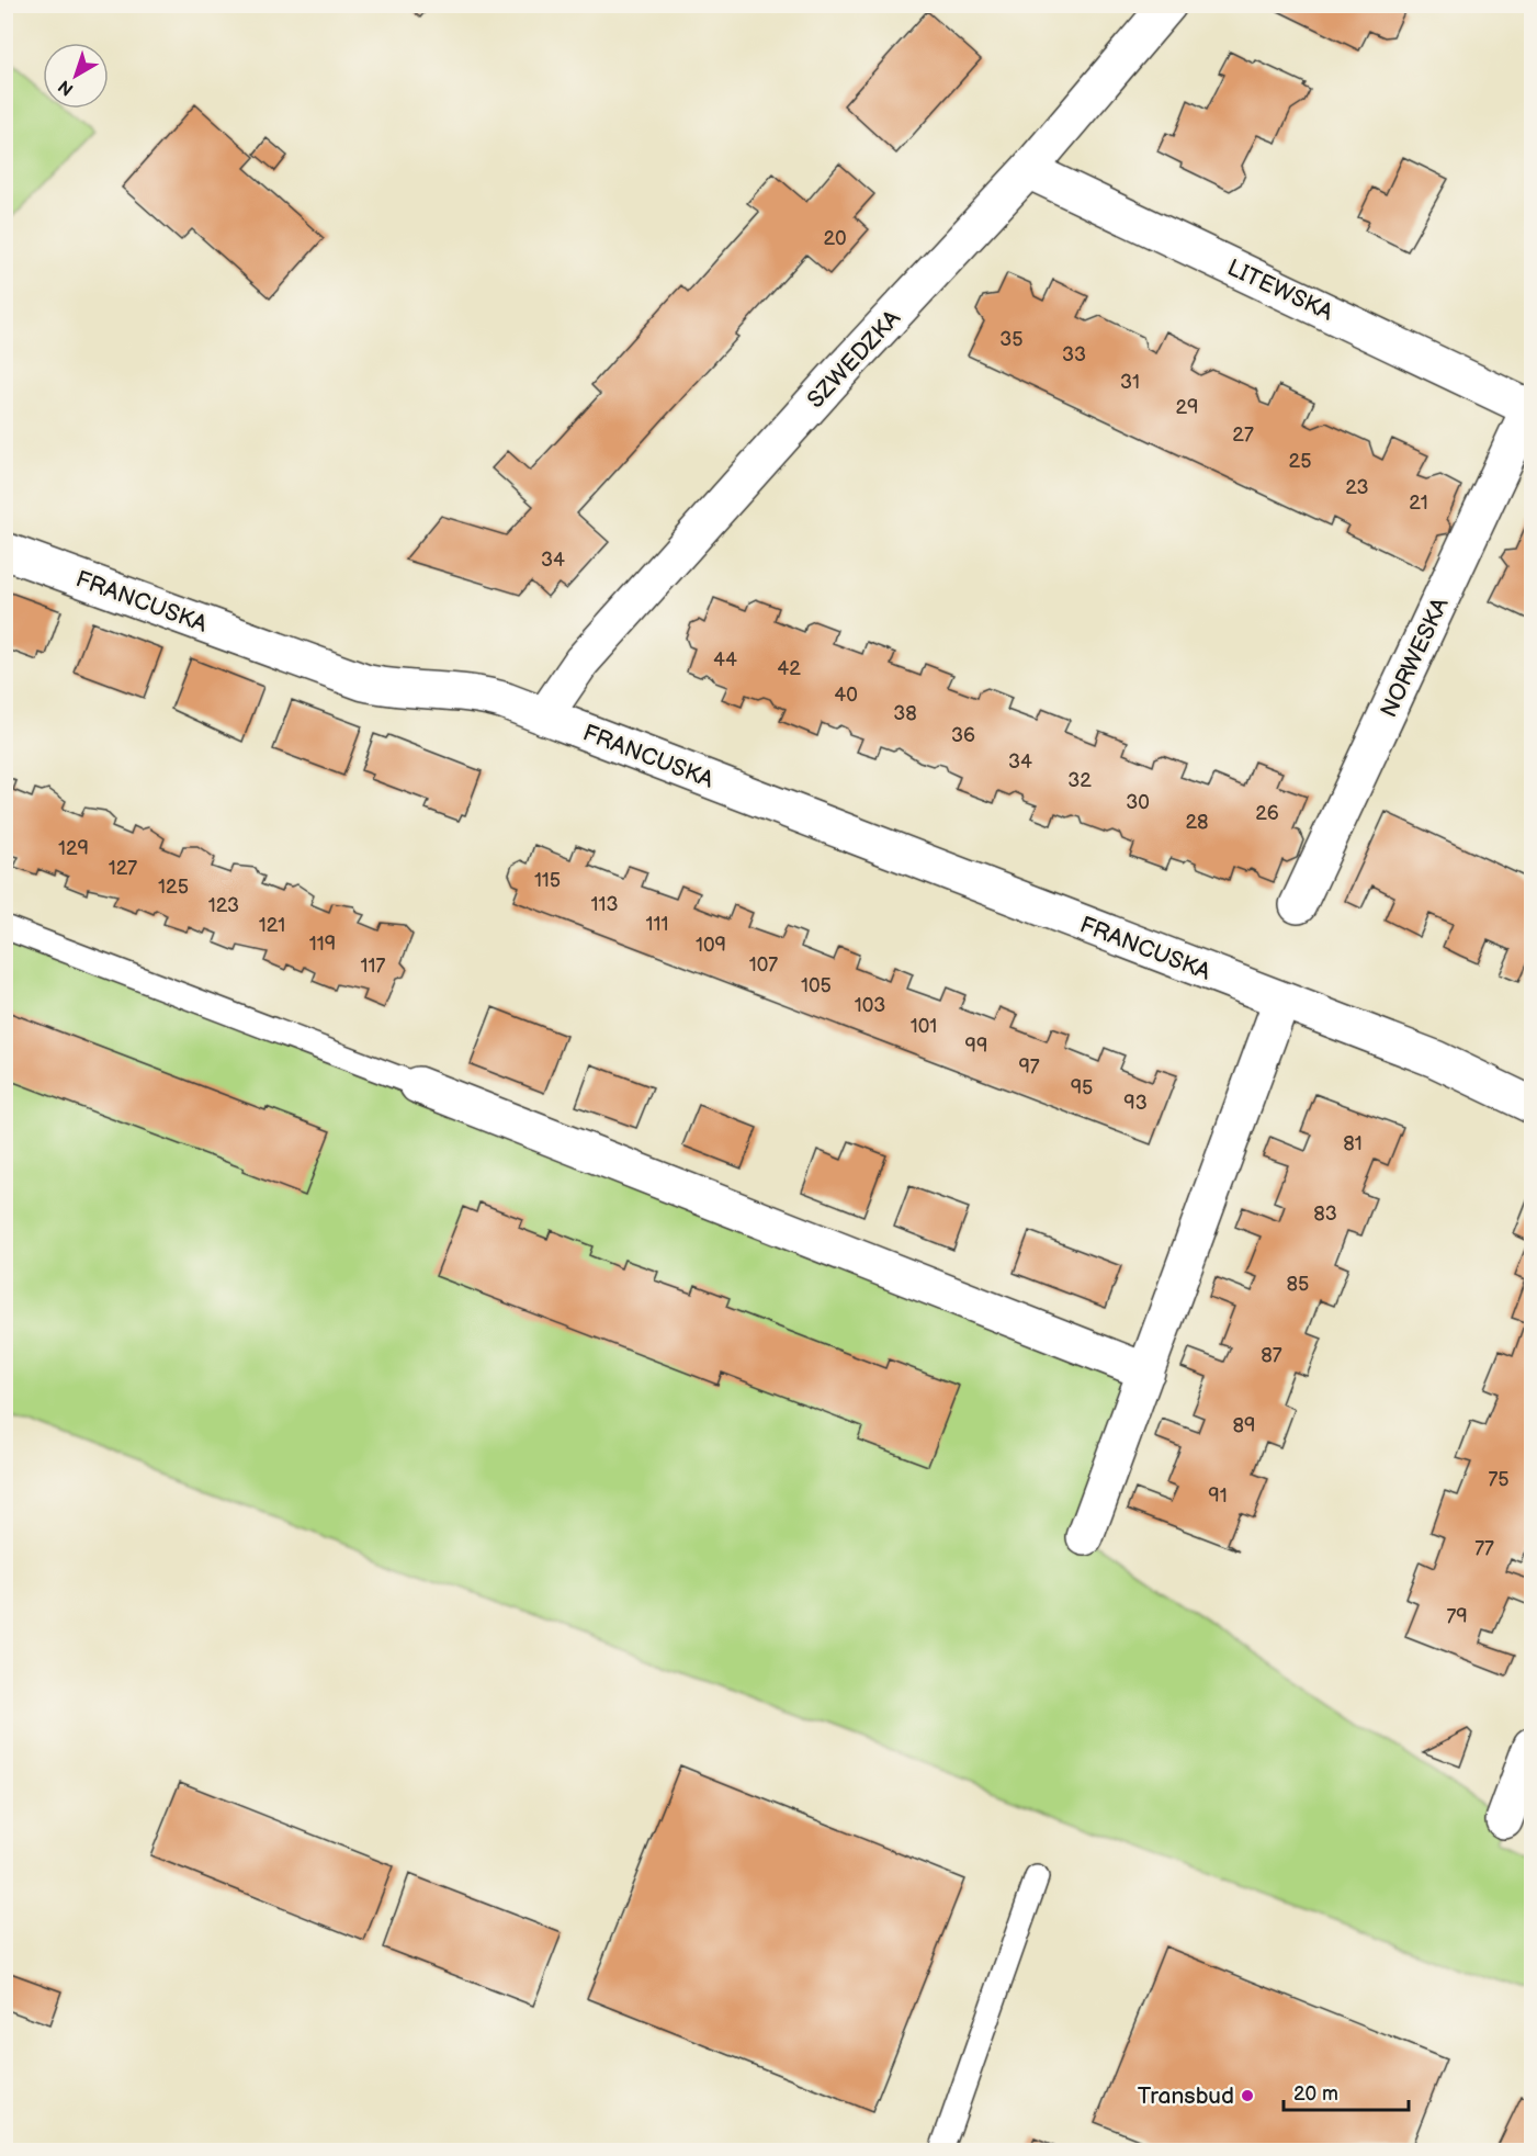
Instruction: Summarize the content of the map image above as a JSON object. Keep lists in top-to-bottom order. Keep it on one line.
{"streets":{"street":["LITEWSKA","SZWEDZKA","FRANCUSKA","NORWESKA"]},"crossings":[["LITEWSKA","SZWEDZKA"],["LITEWSKA","NORWESKA"],["SZWEDZKA","FRANCUSKA"]],"places":["Transbud"],"house_numbers":["20","35","33","31","29","27","25","23","21","34","44","42","40","38","36","34","32","30","26","28","129","127","115","125","113","123","111","121","119","109","107","117","105","103","101","99","97","95","93","81","83","85","87","89","75","91","77","79"],"scale_bar":"20 m","north":"bottom left"}
